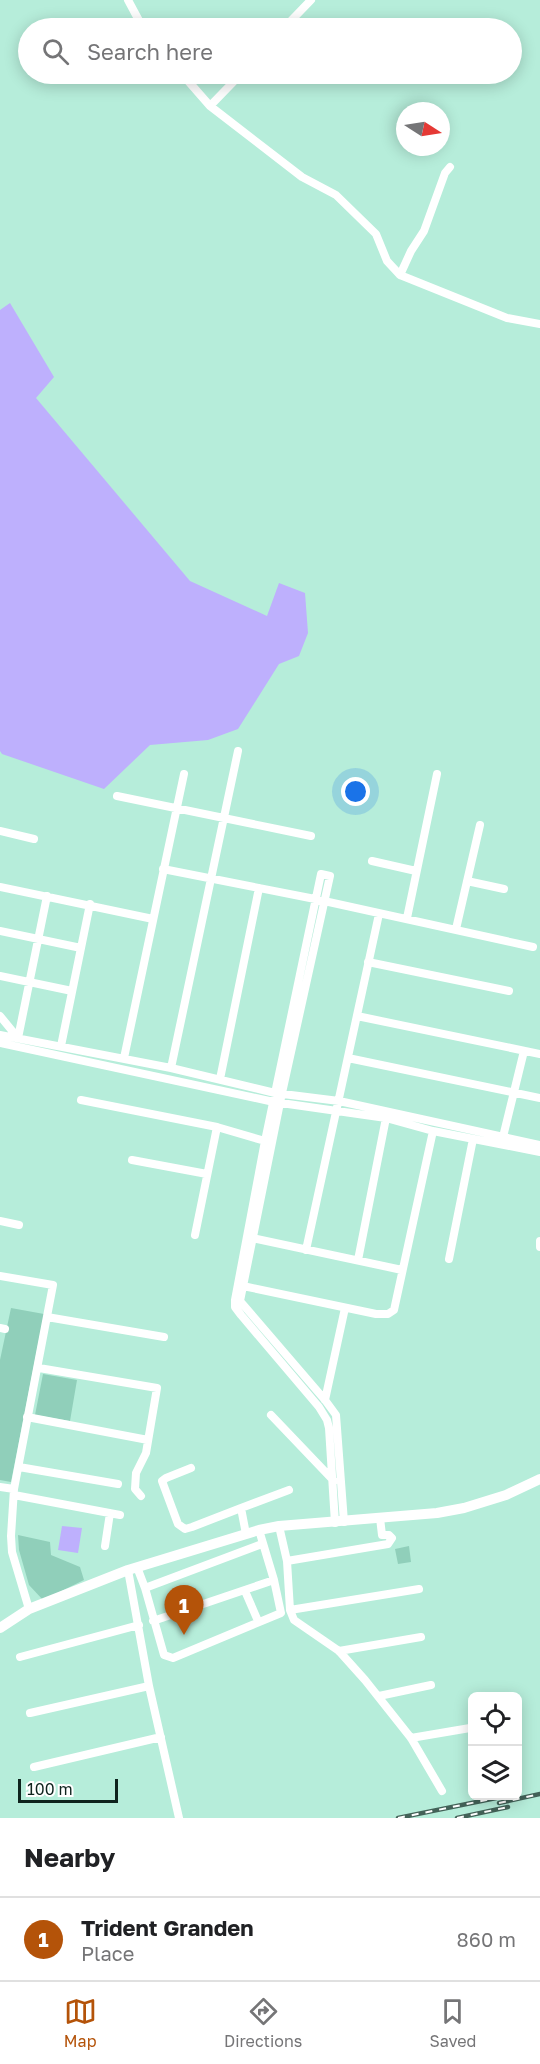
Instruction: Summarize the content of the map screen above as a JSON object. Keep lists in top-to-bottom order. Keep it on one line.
{"scale_bar":"100 m","north":"right","page":{"search":"Search here","pins":"1","scale":"100 m","heading":"Nearby","list":[{"mark":"1","name":"Trident Granden","note":"Place","value":"860 m"}],"nav":["Map","Directions","Saved"]}}
